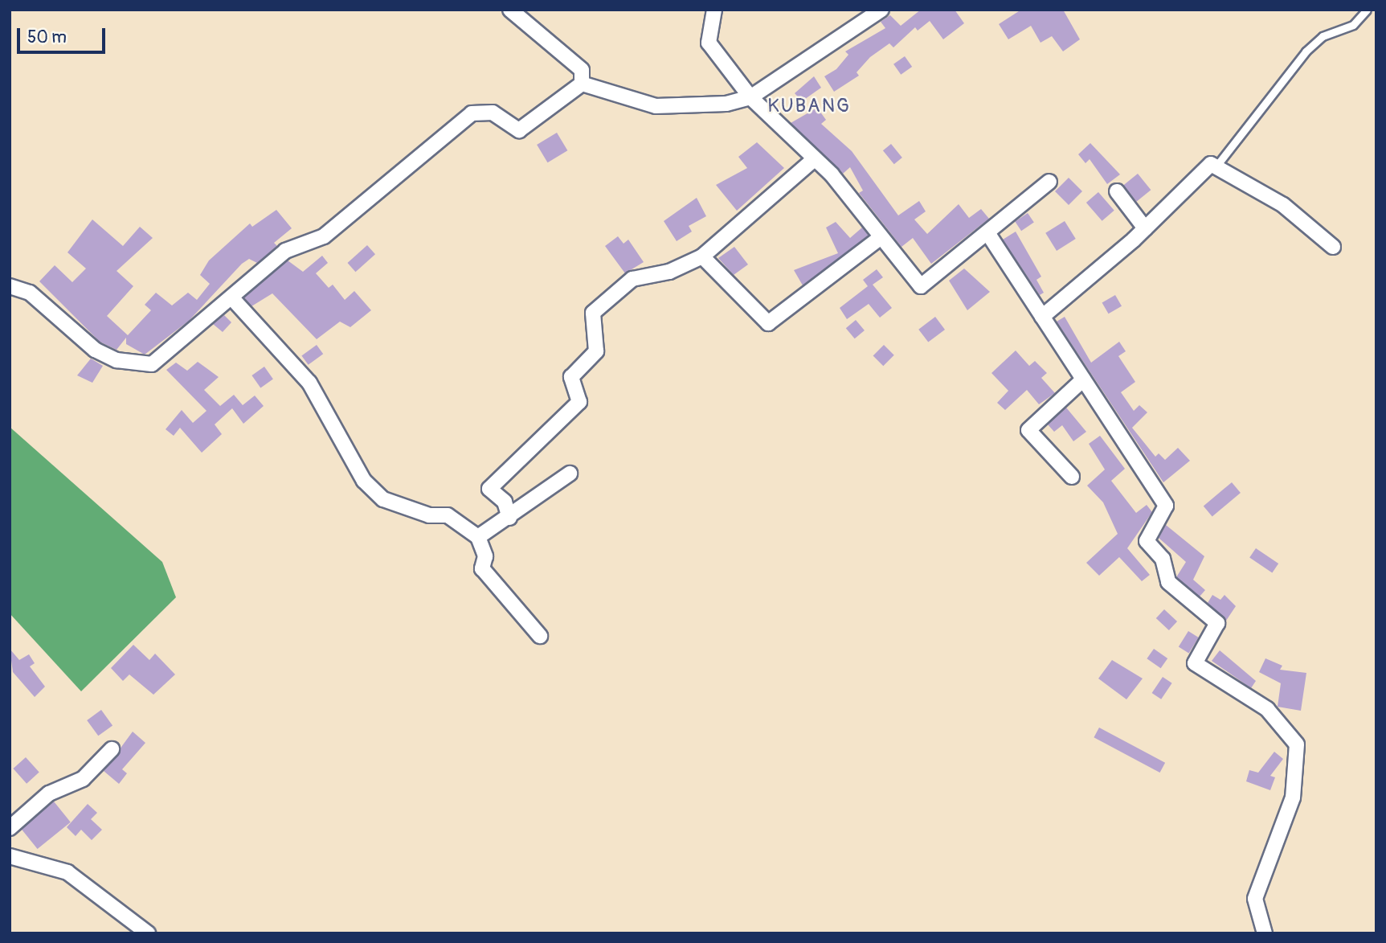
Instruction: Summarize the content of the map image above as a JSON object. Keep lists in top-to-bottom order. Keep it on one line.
{"districts":["KUBANG"],"scale_bar":"50 m"}
